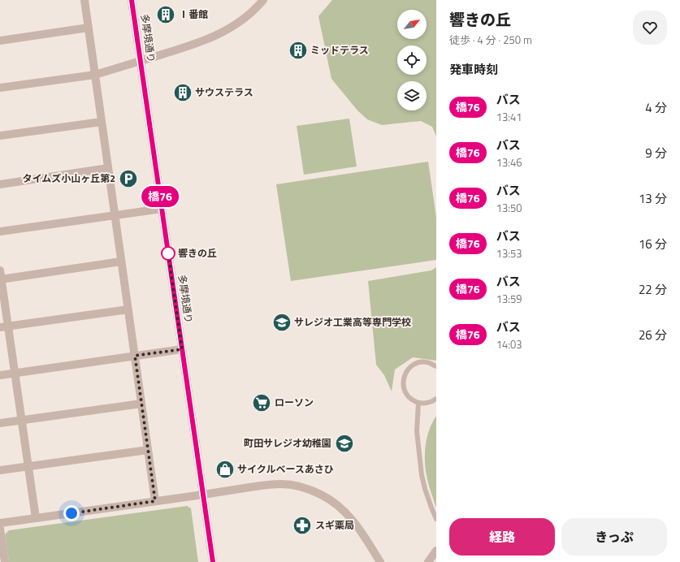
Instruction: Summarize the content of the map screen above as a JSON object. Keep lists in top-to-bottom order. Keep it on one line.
{"streets":{"street":["多摩境通り"]},"places":{"building":["Ⅰ番館","ミッドテラス","サウステラス"],"parking":["タイムズ小山ヶ丘第2"],"other":["響きの丘"],"school or university":["サレジオ工業高等専門学校","町田サレジオ幼稚園"],"supermarket":["ローソン"],"shop":["サイクルベースあさひ"],"pharmacy":["スギ薬局"]},"lines":["bus line 橋76"],"north":"top right","page":{"on_map":"橋76","heading":[["響きの丘","徒歩 · 4 分 · 250 m"],"発車時刻"],"list":[{"mark":"橋76","name":"バス","note":"13:41","value":"4 分"},{"mark":"橋76","name":"バス","note":"13:46","value":"9 分"},{"mark":"橋76","name":"バス","note":"13:50","value":"13 分"},{"mark":"橋76","name":"バス","note":"13:53","value":"16 分"},{"mark":"橋76","name":"バス","note":"13:59","value":"22 分"},{"mark":"橋76","name":"バス","note":"14:03","value":"26 分"}],"buttons":["経路","きっぷ"]}}
